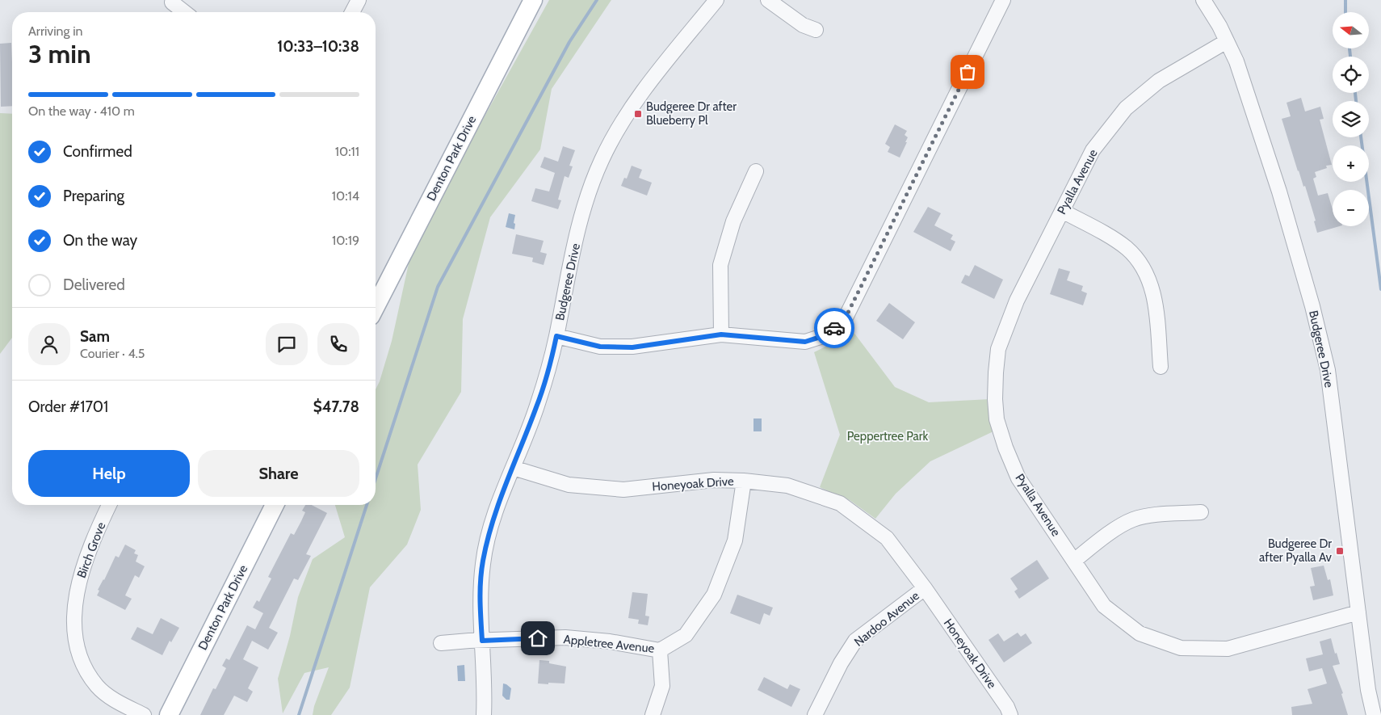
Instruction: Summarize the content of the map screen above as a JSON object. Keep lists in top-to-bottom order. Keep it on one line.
{"streets":{"main road":["Denton Park Drive"],"street":["Pyalla Avenue","Budgeree Drive","Honeyoak Drive","Birch Grove","Nardoo Avenue","Appletree Avenue"]},"crossings":[["Pyalla Avenue","Budgeree Drive"],["Budgeree Drive","Honeyoak Drive"],["Budgeree Drive","Appletree Avenue"],["Honeyoak Drive","Nardoo Avenue"],["Honeyoak Drive","Appletree Avenue"]],"parks":["Peppertree Park"],"places":{"transit":["Budgeree Dr after Blueberry Pl","Budgeree Dr after Pyalla Av"]},"north":"left","page":{"map_buttons":["+","−"],"heading":["3 min","Arriving in","10:33–10:38"],"panel":["Sam","Courier · 4.5","Order #1701","$47.78"],"bar":"On the way · 410 m","list":[["Confirmed","10:11"],["Preparing","10:14"],["On the way","10:19"],"Delivered"],"buttons":["Help","Share"]}}
